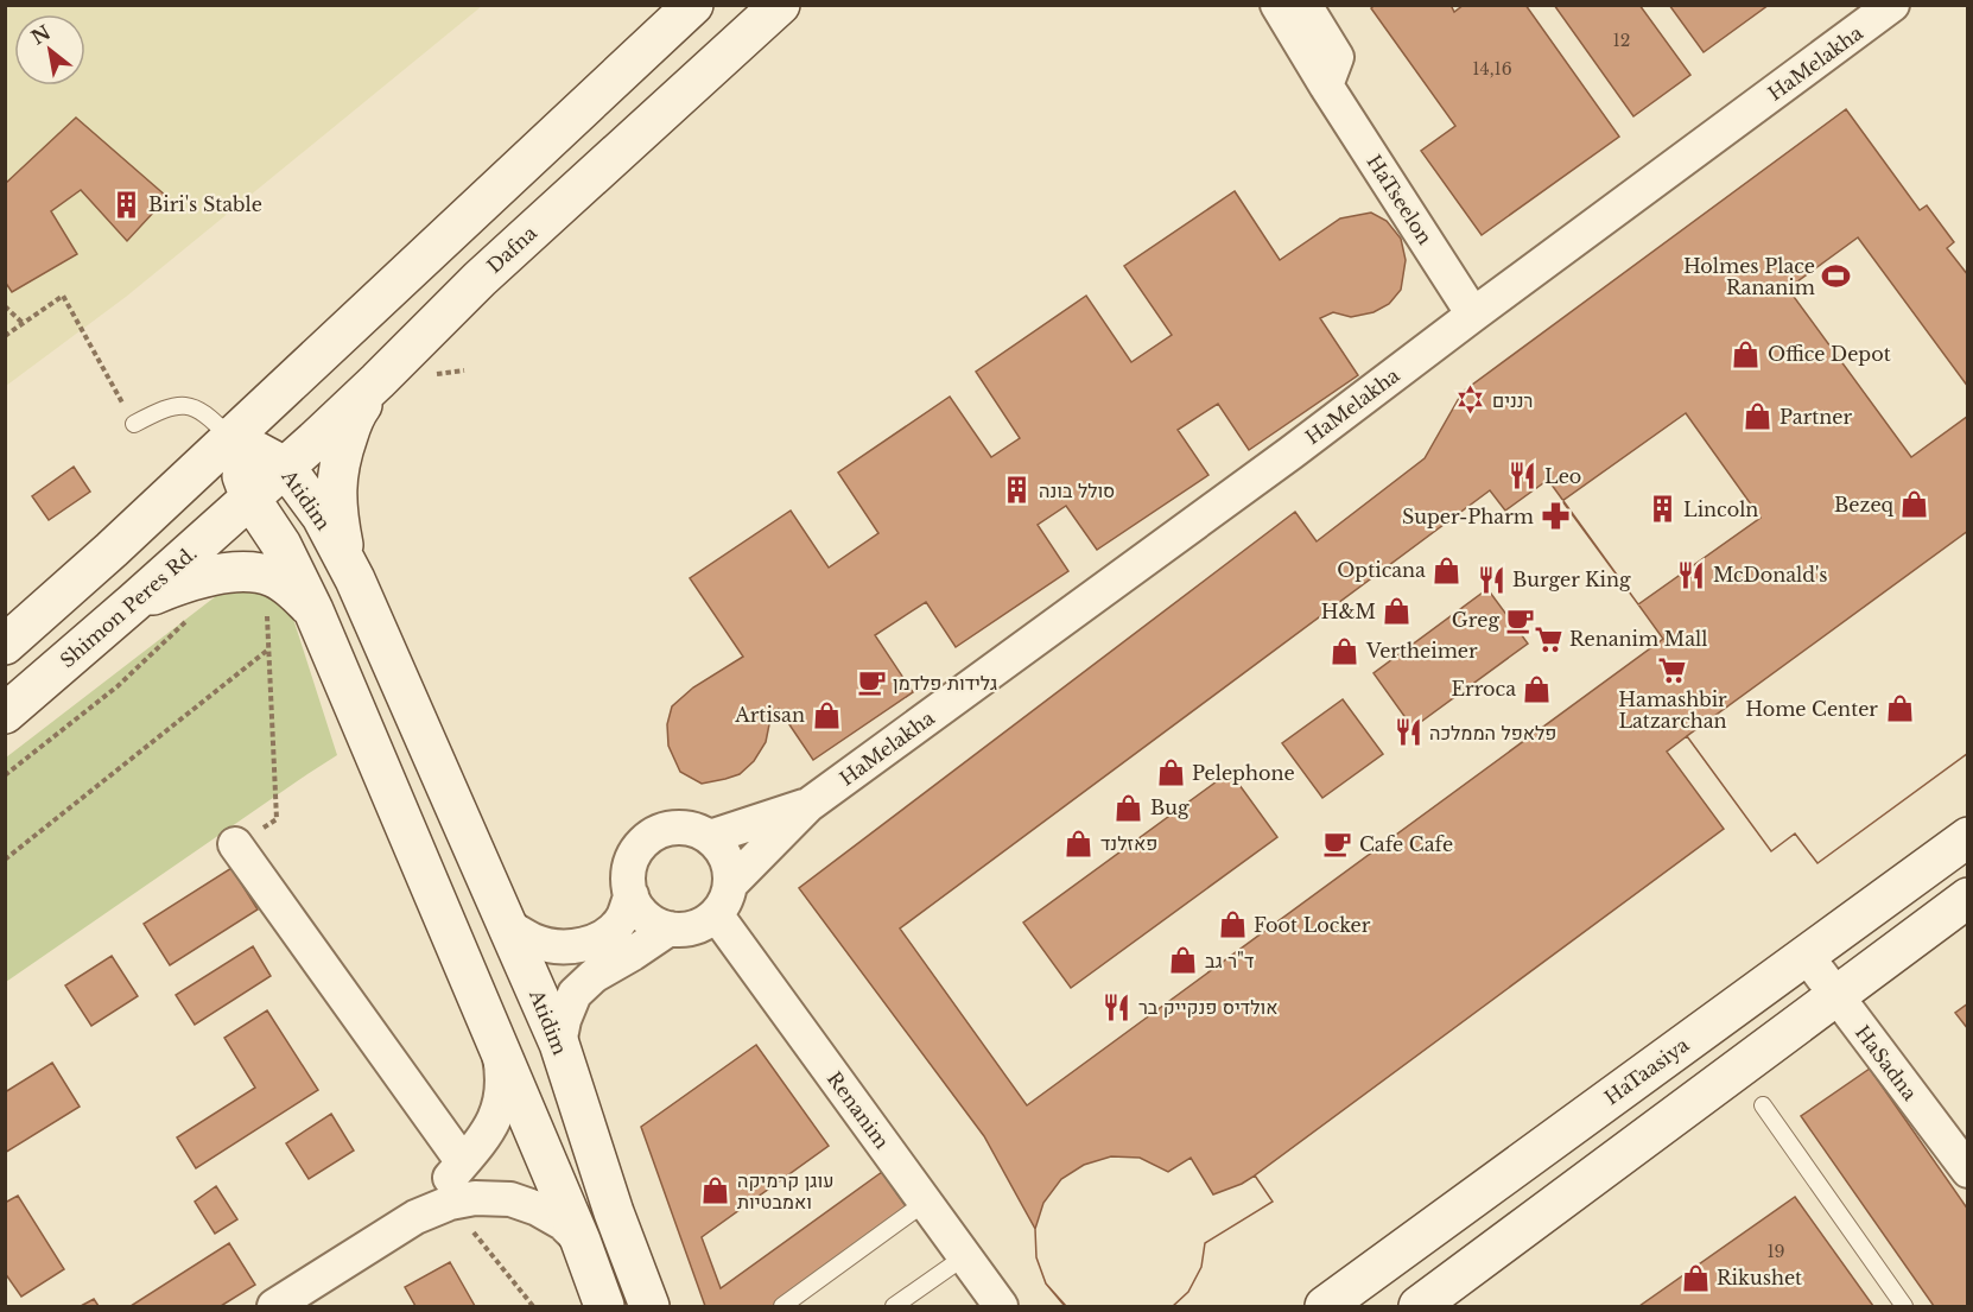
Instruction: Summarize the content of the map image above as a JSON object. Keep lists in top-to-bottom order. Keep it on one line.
{"streets":{"street":["HaMelakha","HaTseelon","Dafna","Atidim","Shimon Peres Rd.","HaSadna","HaTaasiya","Renanim"]},"crossings":[["HaMelakha","HaTseelon"],["HaMelakha","Renanim"],["Dafna","Atidim"],["Dafna","Shimon Peres Rd."],["HaSadna","HaTaasiya"]],"places":{"building":["Biri's Stable","סולל בונה","Lincoln"],"sports":["Holmes Place Rananim"],"shop":["Office Depot","Partner","Bezeq","Opticana","H&M","Vertheimer","Erroca","Home Center","Artisan","Pelephone","Bug","פאזלנד","Foot Locker","ד\"ר גב","עוגן קרמיקה ואמבטיות","Rikushet"],"synagogue":["רננים"],"restaurant":["Leo","McDonald's","Burger King","פלאפל הממלכה","אולדיס פנקייק בר"],"pharmacy":["Super-Pharm"],"cafe":["Greg","גלידות פלדמן","Cafe Cafe"],"supermarket":["Renanim Mall","Hamashbir Latzarchan"]},"house_numbers":["12","14,16","19"],"north":"top left"}
